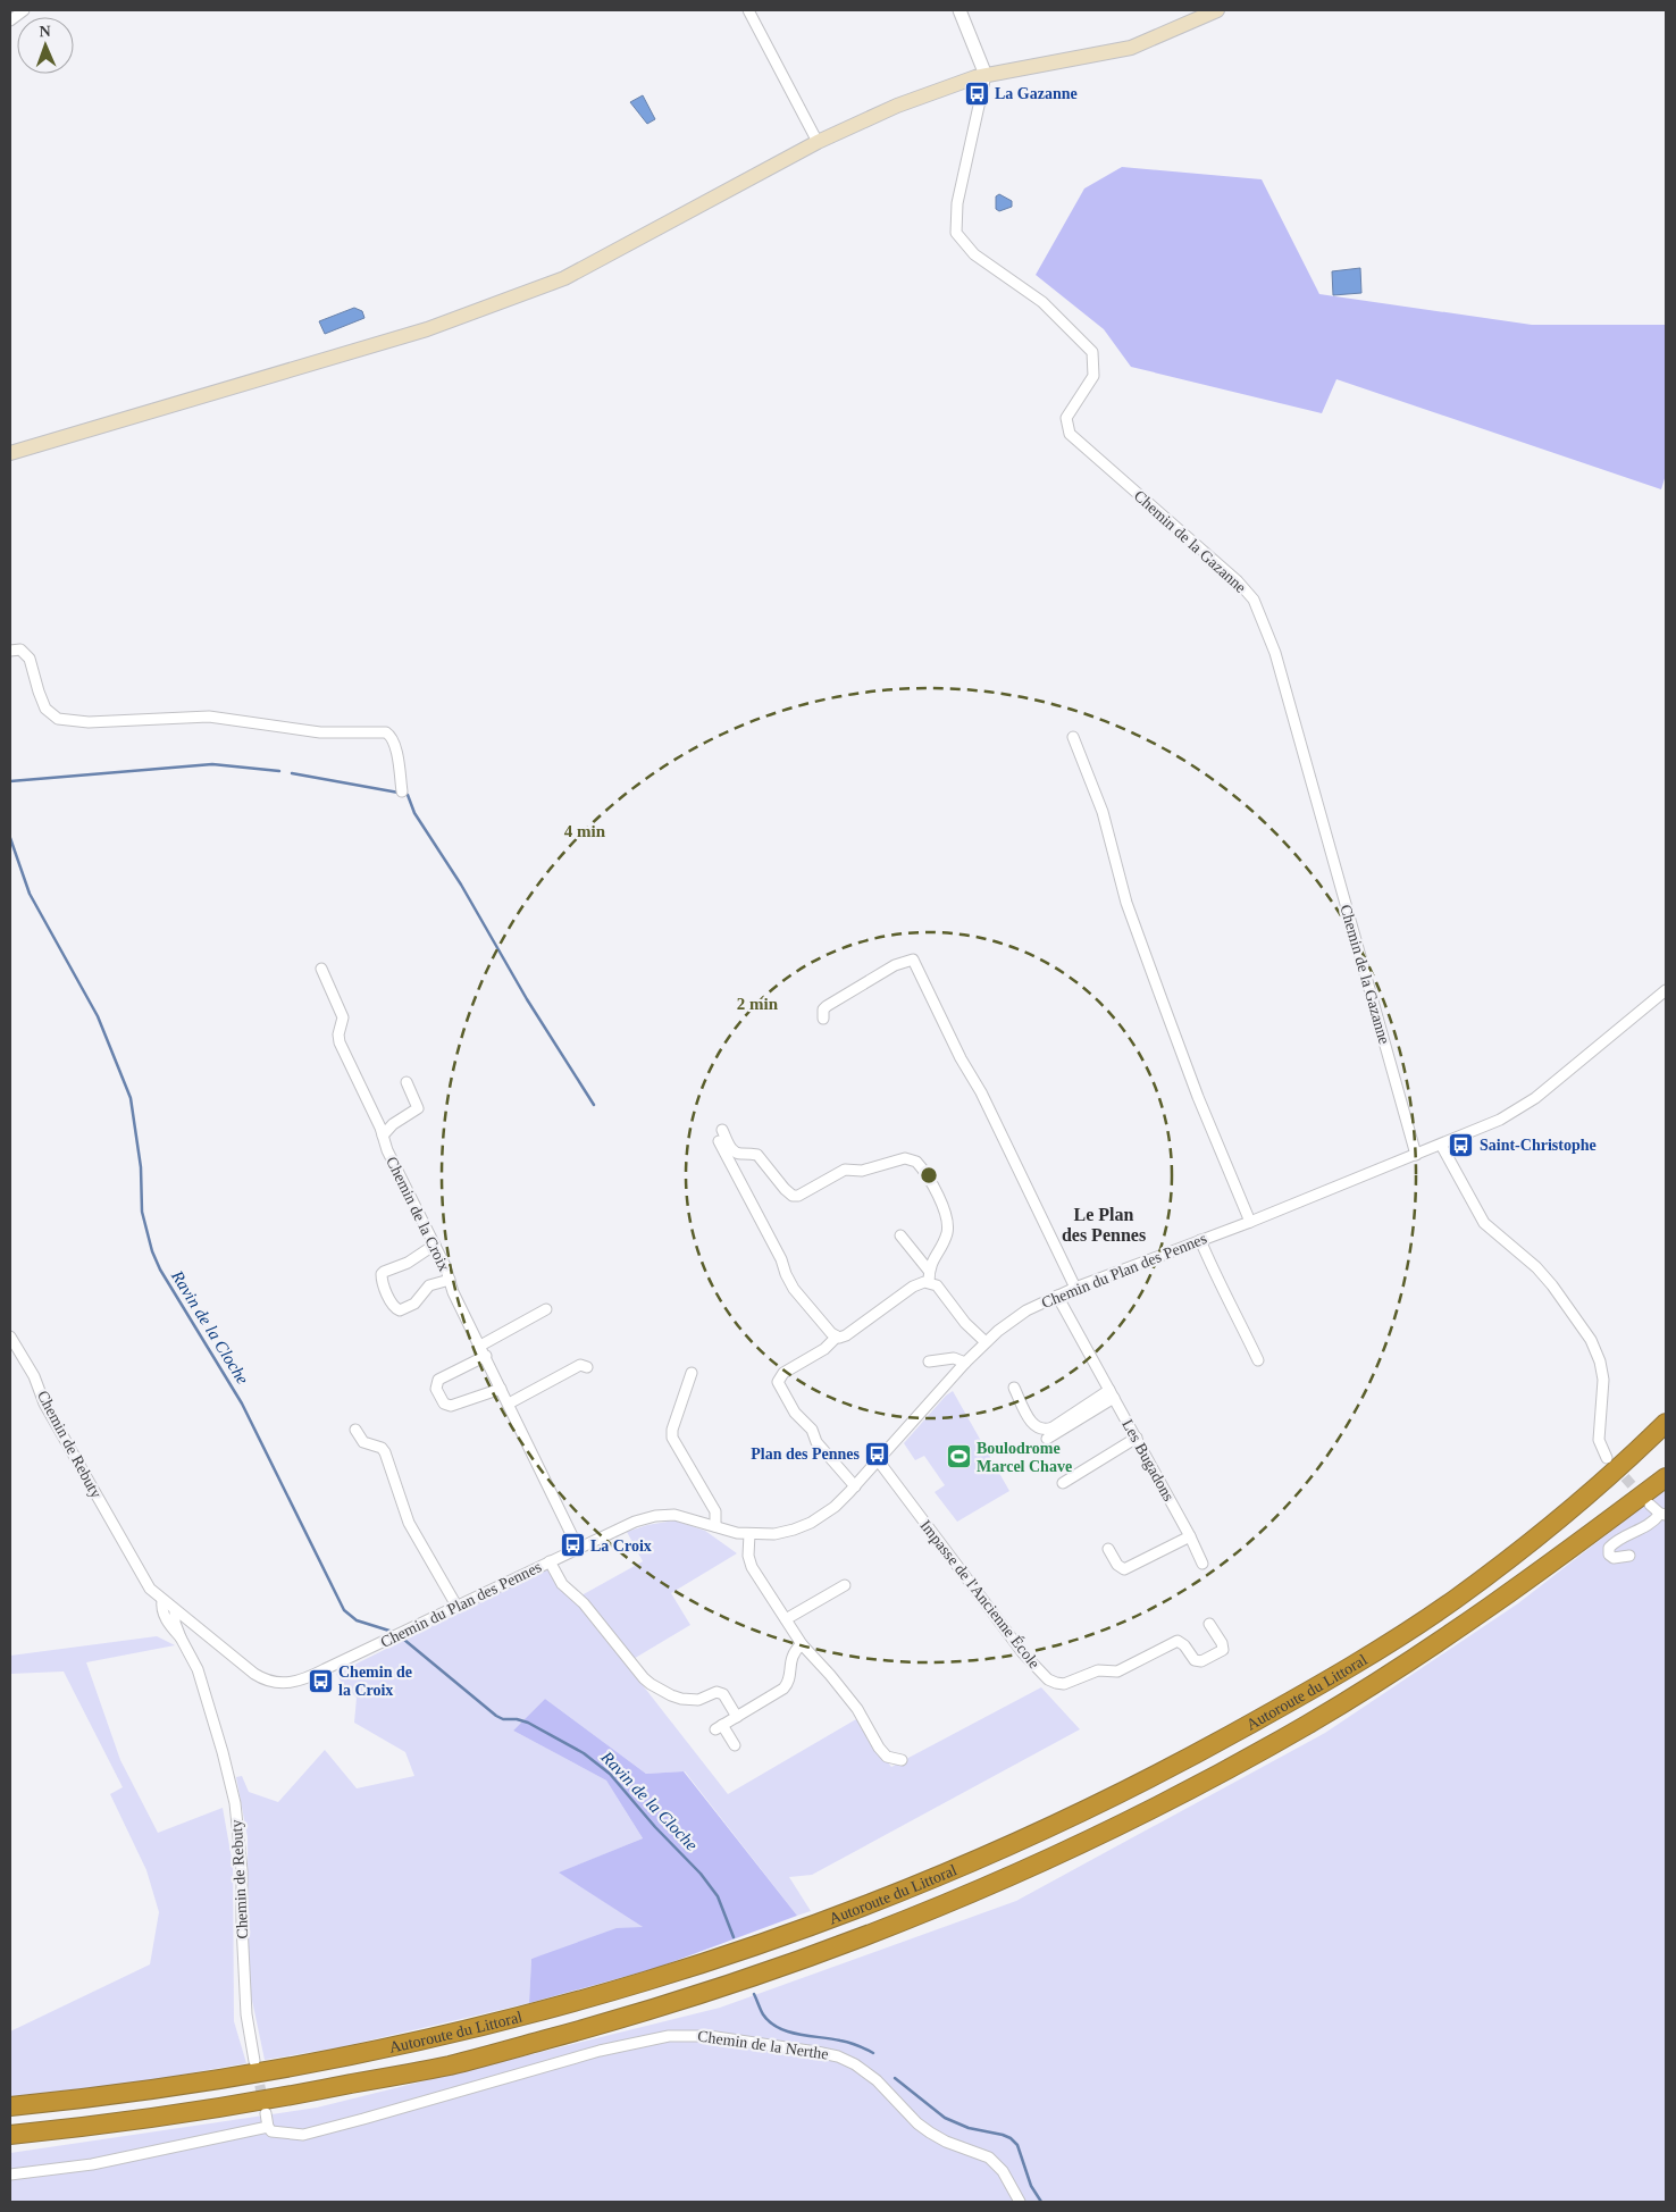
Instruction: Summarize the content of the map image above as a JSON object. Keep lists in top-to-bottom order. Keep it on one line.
{"streets":{"highway":["Autoroute du Littoral"],"street":["Chemin de la Gazanne","Chemin de la Croix","Chemin du Plan des Pennes","Chemin de Rebuty","Les Bugadons","Impasse de l'Ancienne École","Chemin de la Nerthe"]},"crossings":[["Chemin de la Gazanne","Chemin du Plan des Pennes"],["Chemin de la Croix","Chemin du Plan des Pennes"],["Chemin du Plan des Pennes","Chemin de Rebuty"],["Chemin du Plan des Pennes","Les Bugadons"],["Chemin du Plan des Pennes","Impasse de l'Ancienne École"]],"districts":["Le Plan des Pennes"],"water":["Ravin de la Cloche"],"places":{"bus stop":["La Gazanne","Saint-Christophe","Plan des Pennes","La Croix","Chemin de la Croix"],"sports":["Boulodrome Marcel Chave"]},"north":"top","rings":["4 min","2 min"]}
